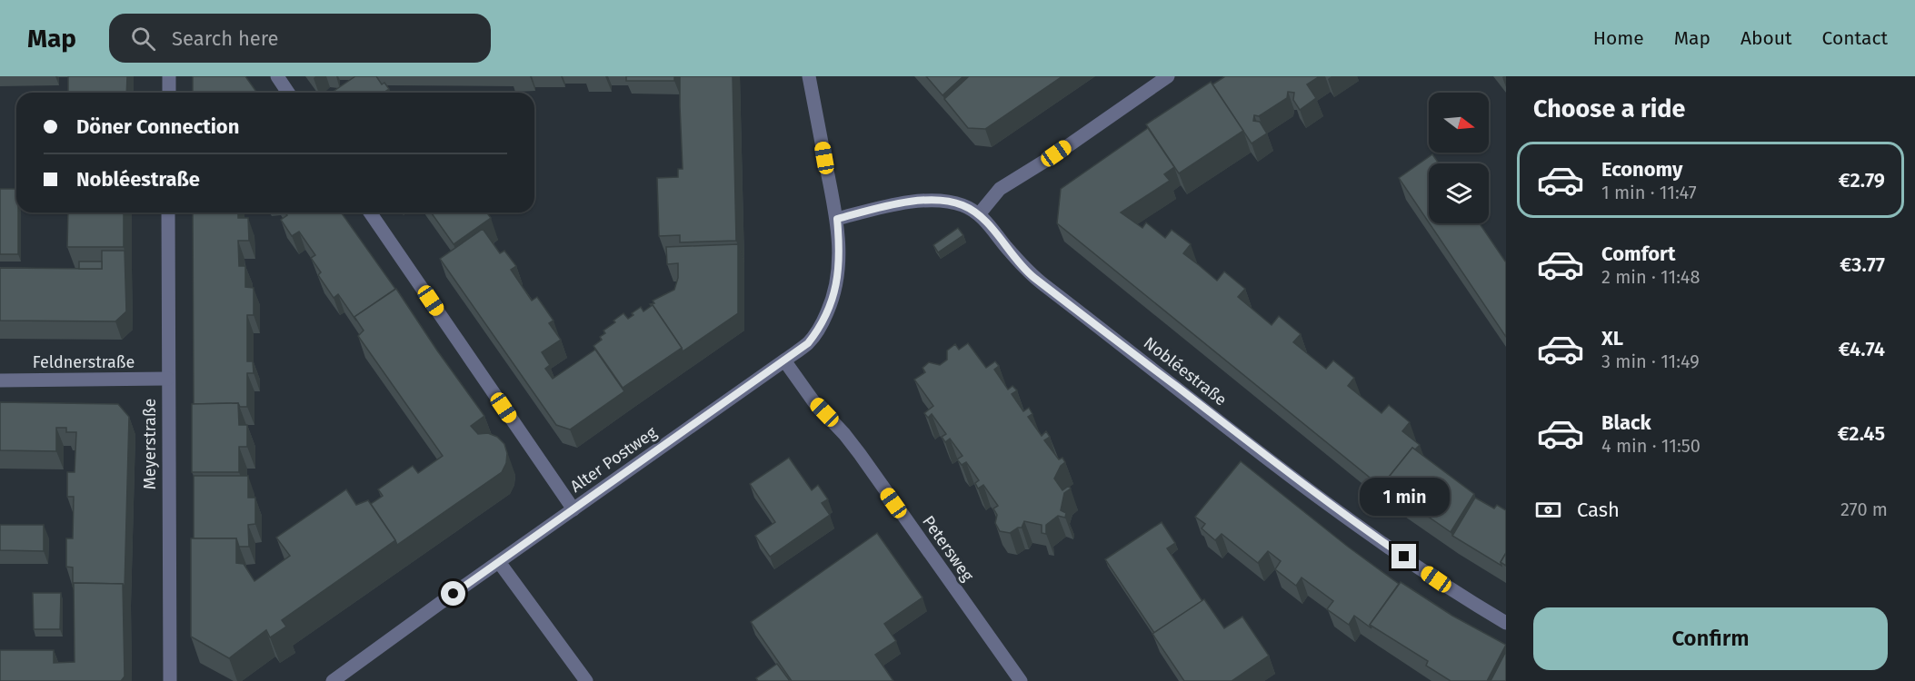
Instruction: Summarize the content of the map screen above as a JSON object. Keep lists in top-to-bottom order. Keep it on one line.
{"streets":{"street":["Feldnerstraße","Nobléestraße","Meyerstraße","Alter Postweg","Petersweg"]},"crossings":[["Feldnerstraße","Meyerstraße"],["Nobléestraße","Alter Postweg"],["Alter Postweg","Petersweg"]],"north":"right","page":{"header":"Map","search":"Search here","nav":["Home","Map","About","Contact"],"heading":"Choose a ride","banner":["Döner Connection","Nobléestraße"],"list":[{"name":"Economy","note":"1 min · 11:47","value":"€2.79"},{"name":"Comfort","note":"2 min · 11:48","value":"€3.77"},{"name":"XL","note":"3 min · 11:49","value":"€4.74"},{"name":"Black","note":"4 min · 11:50","value":"€2.45"}],"bubble":"1 min","pay":["Cash","270 m"],"buttons":"Confirm"}}
